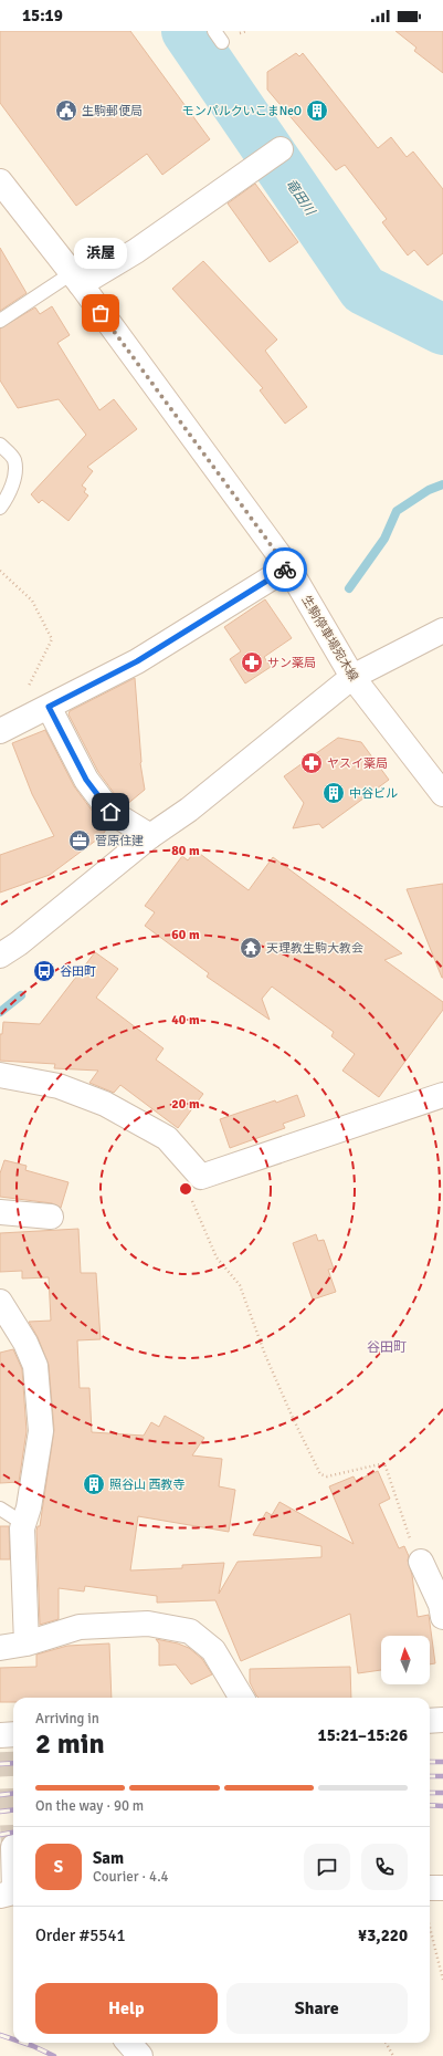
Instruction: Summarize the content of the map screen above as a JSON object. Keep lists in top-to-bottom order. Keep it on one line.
{"streets":{"street":["生駒停車場宛木線"]},"districts":["谷田町"],"water":["竜田川"],"places":{"public building":["生駒郵便局"],"building":["モンパルクいこまNeO","中谷ビル","照谷山 西教寺"],"other":["浜屋"],"pharmacy":["サン薬局","ヤスイ薬局"],"office":["菅原住建"],"temple":["天理教生駒大教会"],"bus stop":["谷田町"]},"north":"top","page":{"status":"15:19","bubble":"浜屋","heading":["2 min","Arriving in","15:21–15:26"],"panel":["Sam","Courier · 4.4","Order #5541","¥3,220"],"bar":"On the way · 90 m","round":"S","buttons":["Help","Share"]},"rings":["80 m","60 m","40 m","20 m"]}
